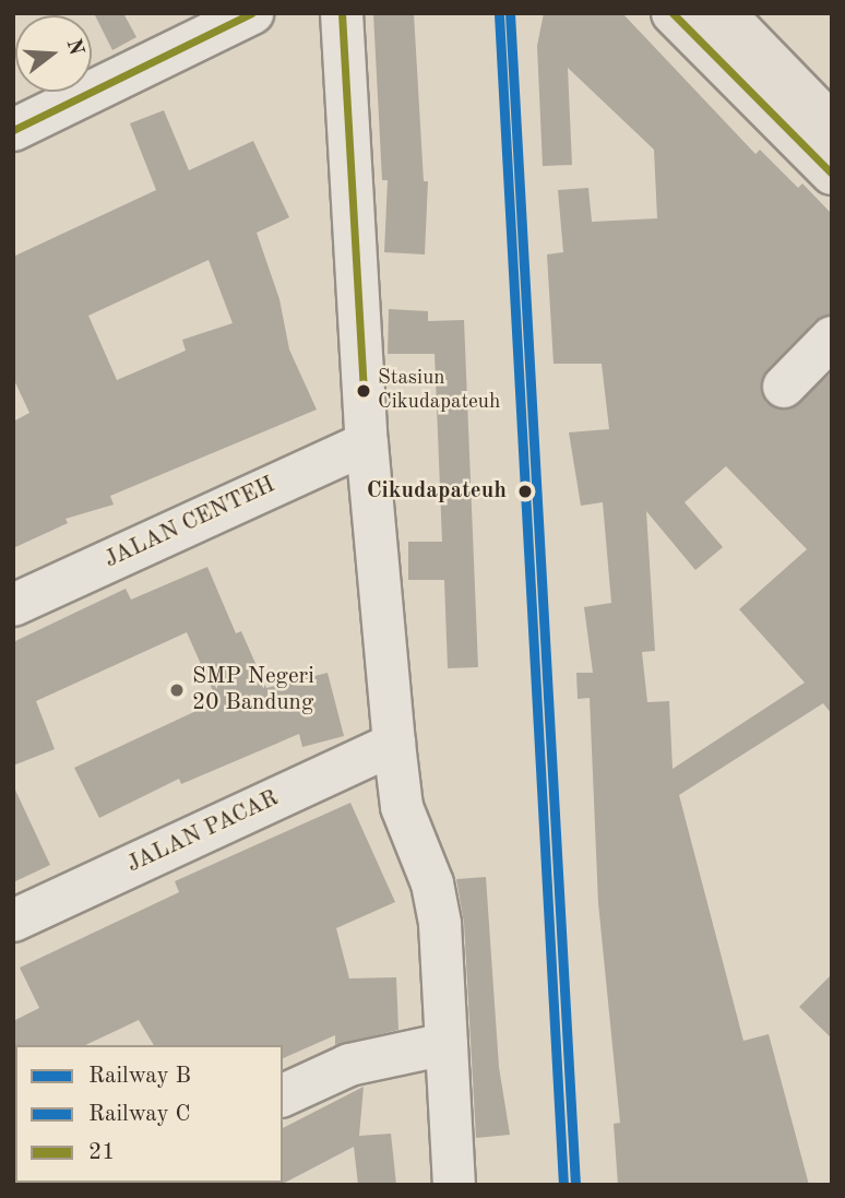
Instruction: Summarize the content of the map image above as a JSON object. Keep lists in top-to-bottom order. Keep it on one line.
{"streets":{"street":["JALAN CENTEH","JALAN PACAR"]},"places":["Stasiun Cikudapateuh","Cikudapateuh","SMP Negeri 20 Bandung"],"lines":["rail line B","transit line 21","rail line C"],"legend":["Railway B","Railway C","21"],"north":"right"}
